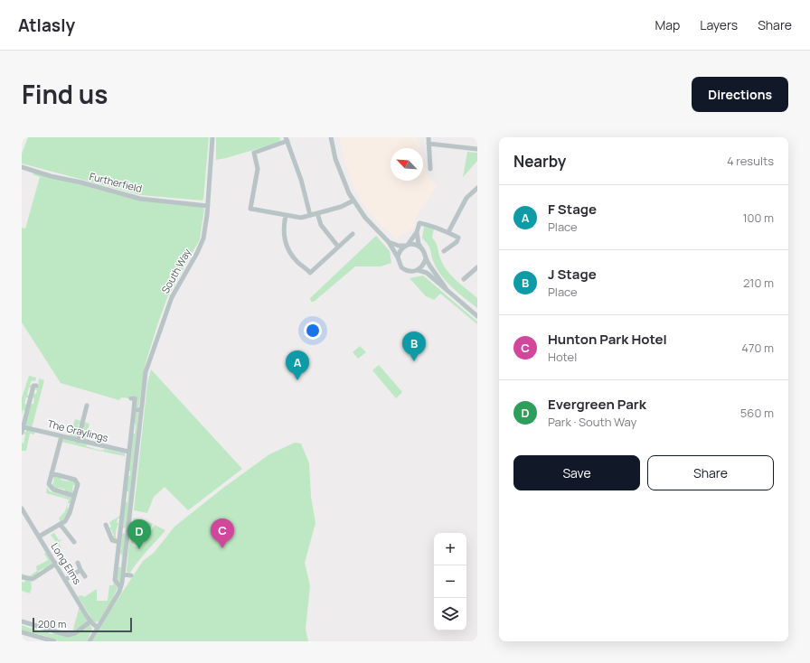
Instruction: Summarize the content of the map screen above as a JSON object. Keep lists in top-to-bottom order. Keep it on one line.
{"streets":{"street":["Furtherfield","South Way","The Graylings","Long Elms"]},"crossings":[["Furtherfield","South Way"],["South Way","Long Elms"]],"scale_bar":"200 m","north":"top left","page":{"header":"Atlasly","nav":["Map","Layers","Share"],"title":"Find us","buttons":["Directions",["Save","Share"]],"heading":["Nearby","4 results"],"list":[{"mark":"A","name":"F Stage","note":"Place","value":"100 m"},{"mark":"B","name":"J Stage","note":"Place","value":"210 m"},{"mark":"C","name":"Hunton Park Hotel","note":"Hotel","value":"470 m"},{"mark":"D","name":"Evergreen Park","note":"Park · South Way","value":"560 m"}],"pins":["B","A","C","D"],"map_buttons":["+","−"],"scale":"200 m"}}
